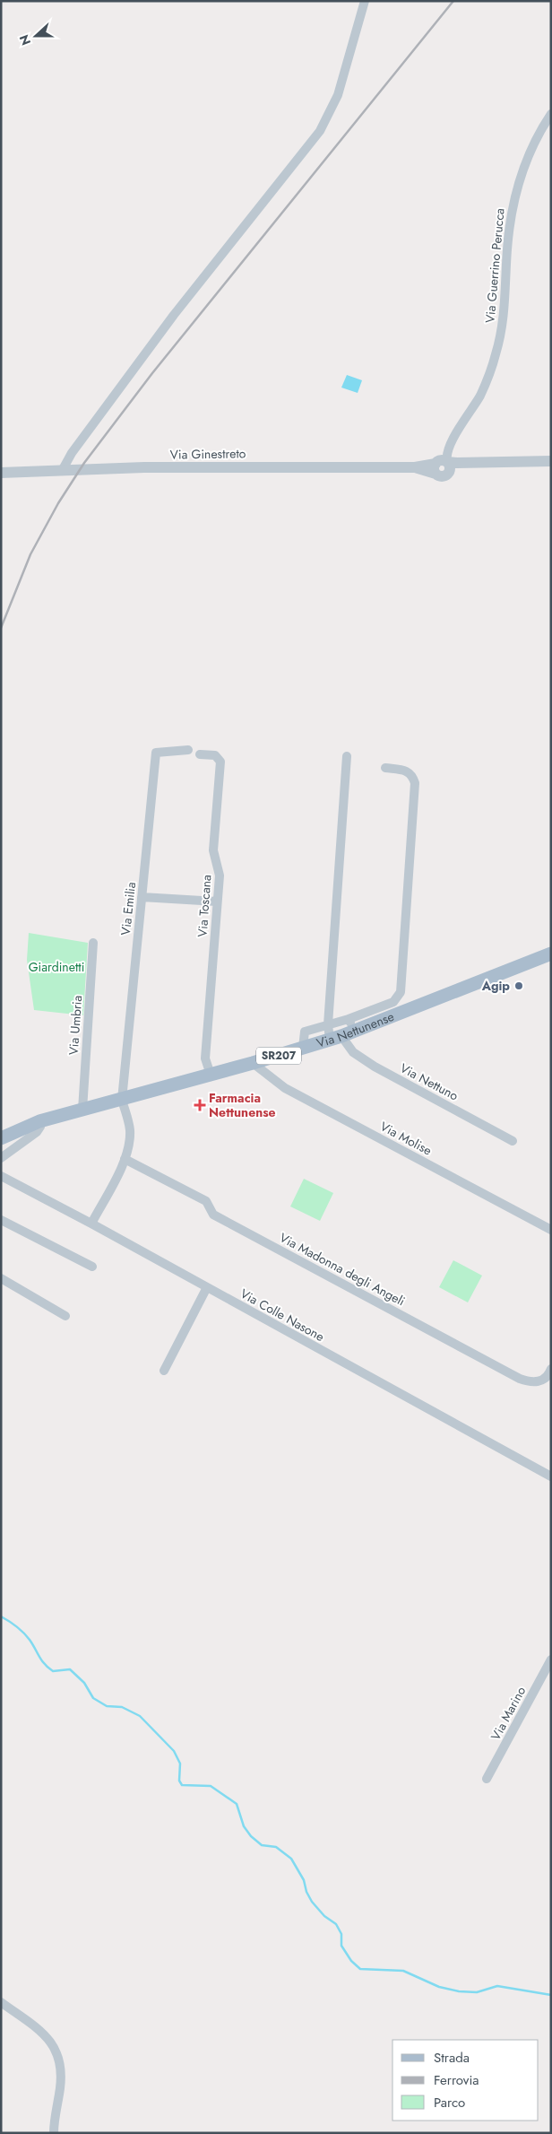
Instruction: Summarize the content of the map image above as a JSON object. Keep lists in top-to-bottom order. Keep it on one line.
{"streets":{"main road":["Via Nettunense","SR207"],"street":["Via Guerrino Perucca","Via Ginestreto","Via Toscana","Via Emilia","Via Umbria","Via Nettuno","Via Molise","Via Madonna degli Angeli","Via Colle Nasone","Via Marino"]},"crossings":[["Via Guerrino Perucca","Via Ginestreto"],["Via Toscana","Via Nettunense"],["Via Emilia","Via Nettunense"],["Via Umbria","Via Nettunense"],["Via Nettunense","Via Nettuno"],["Via Nettunense","Via Molise"]],"parks":["Giardinetti"],"places":{"other":["Agip"],"health":["Farmacia Nettunense"]},"legend":["Strada","Ferrovia","Parco"],"north":"left"}
